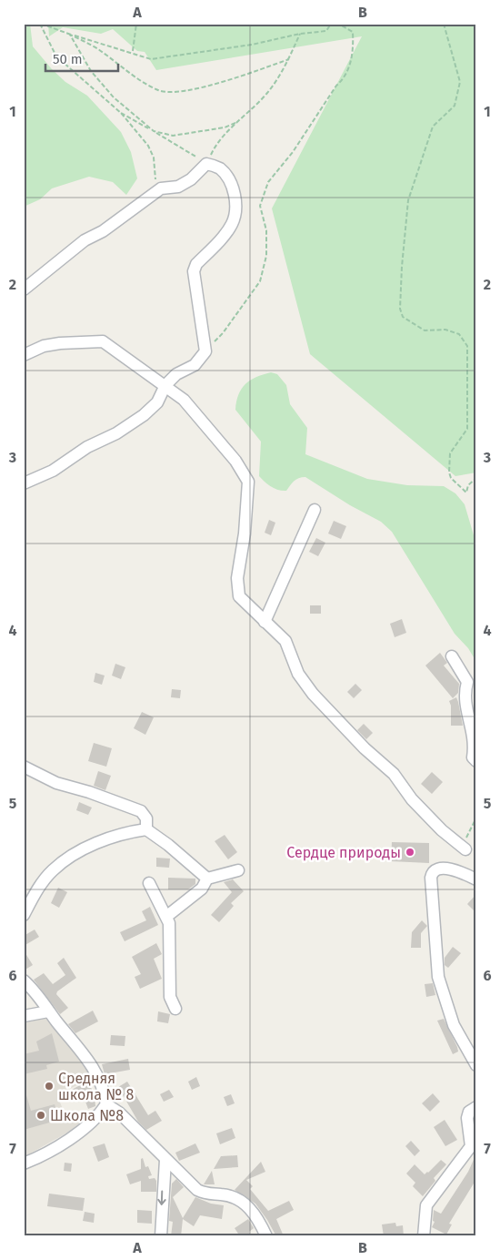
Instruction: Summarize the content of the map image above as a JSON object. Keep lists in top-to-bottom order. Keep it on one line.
{"places":["Сердце природы","Средняя школа № 8","Школа №8"],"scale_bar":"50 m","grid":{"columns":["A","B"],"rows":["1","2","3","4","5","6","7"]}}
